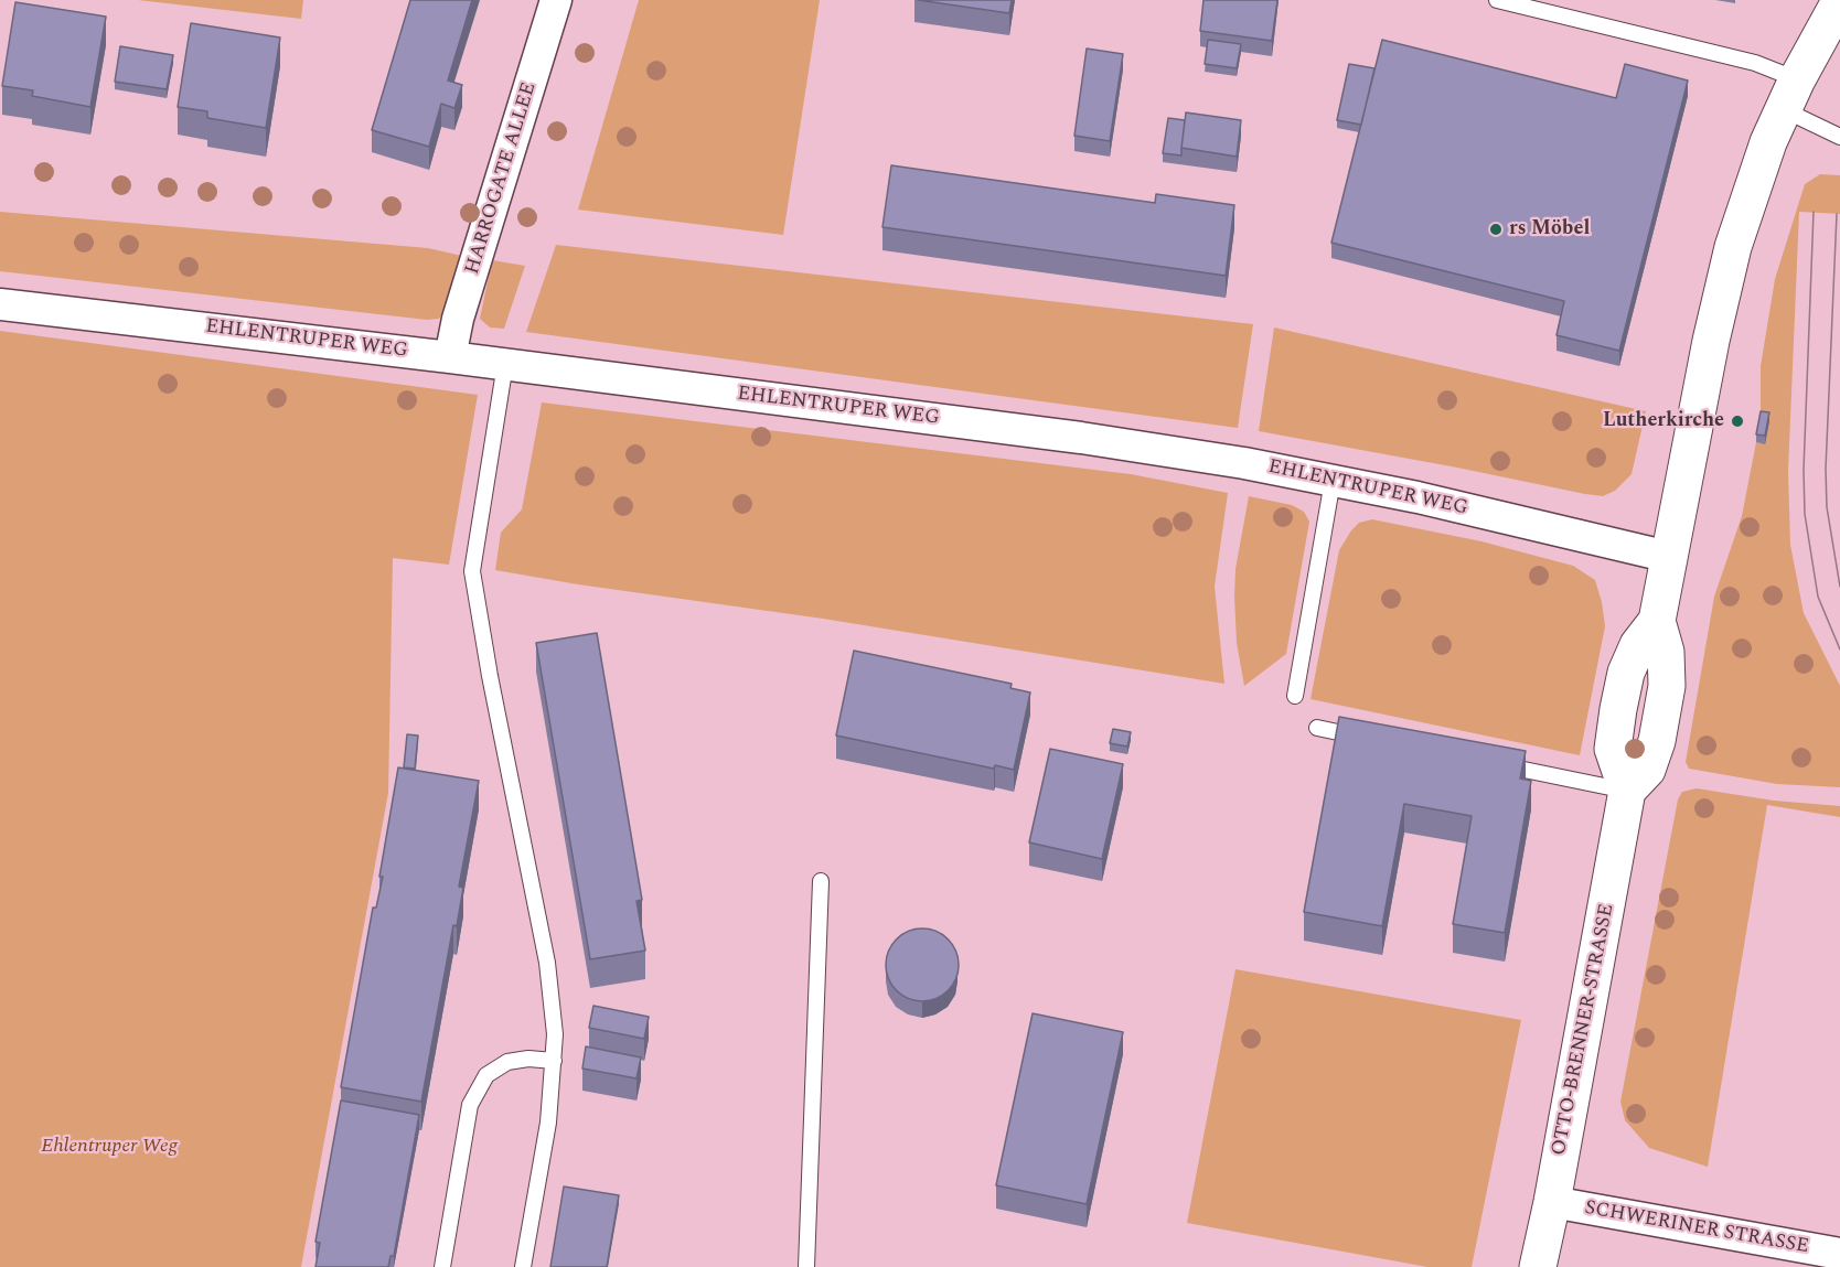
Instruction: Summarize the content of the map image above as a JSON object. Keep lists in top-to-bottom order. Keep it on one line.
{"streets":{"street":["HARROGATE ALLEE","EHLENTRUPER WEG","OTTO-BRENNER-STRASSE","SCHWERINER STRASSE"]},"crossings":[["HARROGATE ALLEE","EHLENTRUPER WEG"],["EHLENTRUPER WEG","OTTO-BRENNER-STRASSE"],["OTTO-BRENNER-STRASSE","SCHWERINER STRASSE"]],"parks":["Ehlentruper Weg"],"places":["rs Möbel","Lutherkirche"]}
